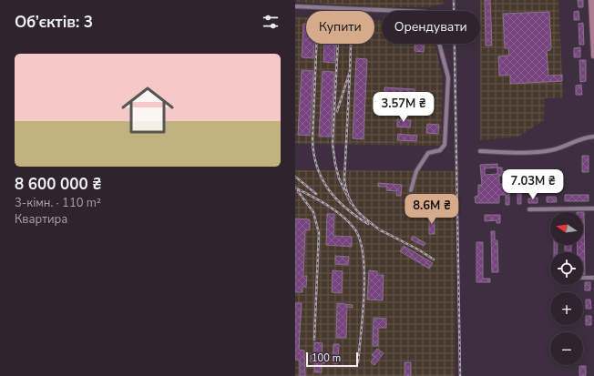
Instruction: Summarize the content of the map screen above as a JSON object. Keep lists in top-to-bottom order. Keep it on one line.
{"scale_bar":"100 m","north":"left","page":{"heading":"Об’єктів: 3","chip":["Купити","Орендувати"],"list":[{"name":"8 600 000 ₴","note":"3-кімн. · 110 m² · Квартира"}],"price":["3.57M ₴","7.03M ₴","8.6M ₴"],"map_buttons":["+","−"],"scale":"100 m"}}
